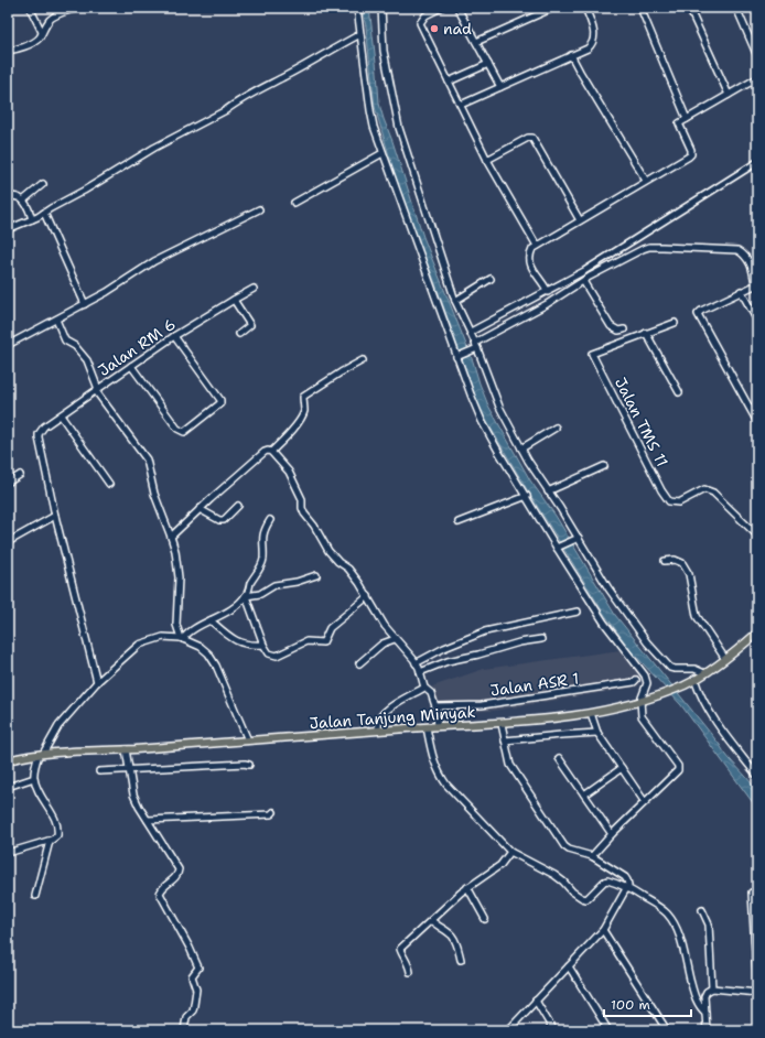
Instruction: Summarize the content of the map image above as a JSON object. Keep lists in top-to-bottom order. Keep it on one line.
{"streets":{"main road":["Jalan Tanjung Minyak"],"street":["Jalan RM 6","Jalan TMS 11","Jalan ASR 1"]},"places":["nad"],"scale_bar":"100 m"}
